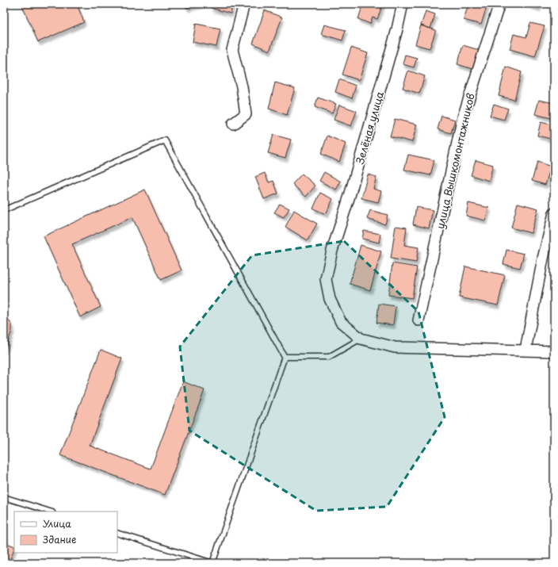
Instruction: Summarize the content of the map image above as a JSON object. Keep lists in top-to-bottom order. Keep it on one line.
{"streets":{"street":["Зелёная улица","улица Вышкомонтажников"]},"legend":["Улица","Здание"]}
